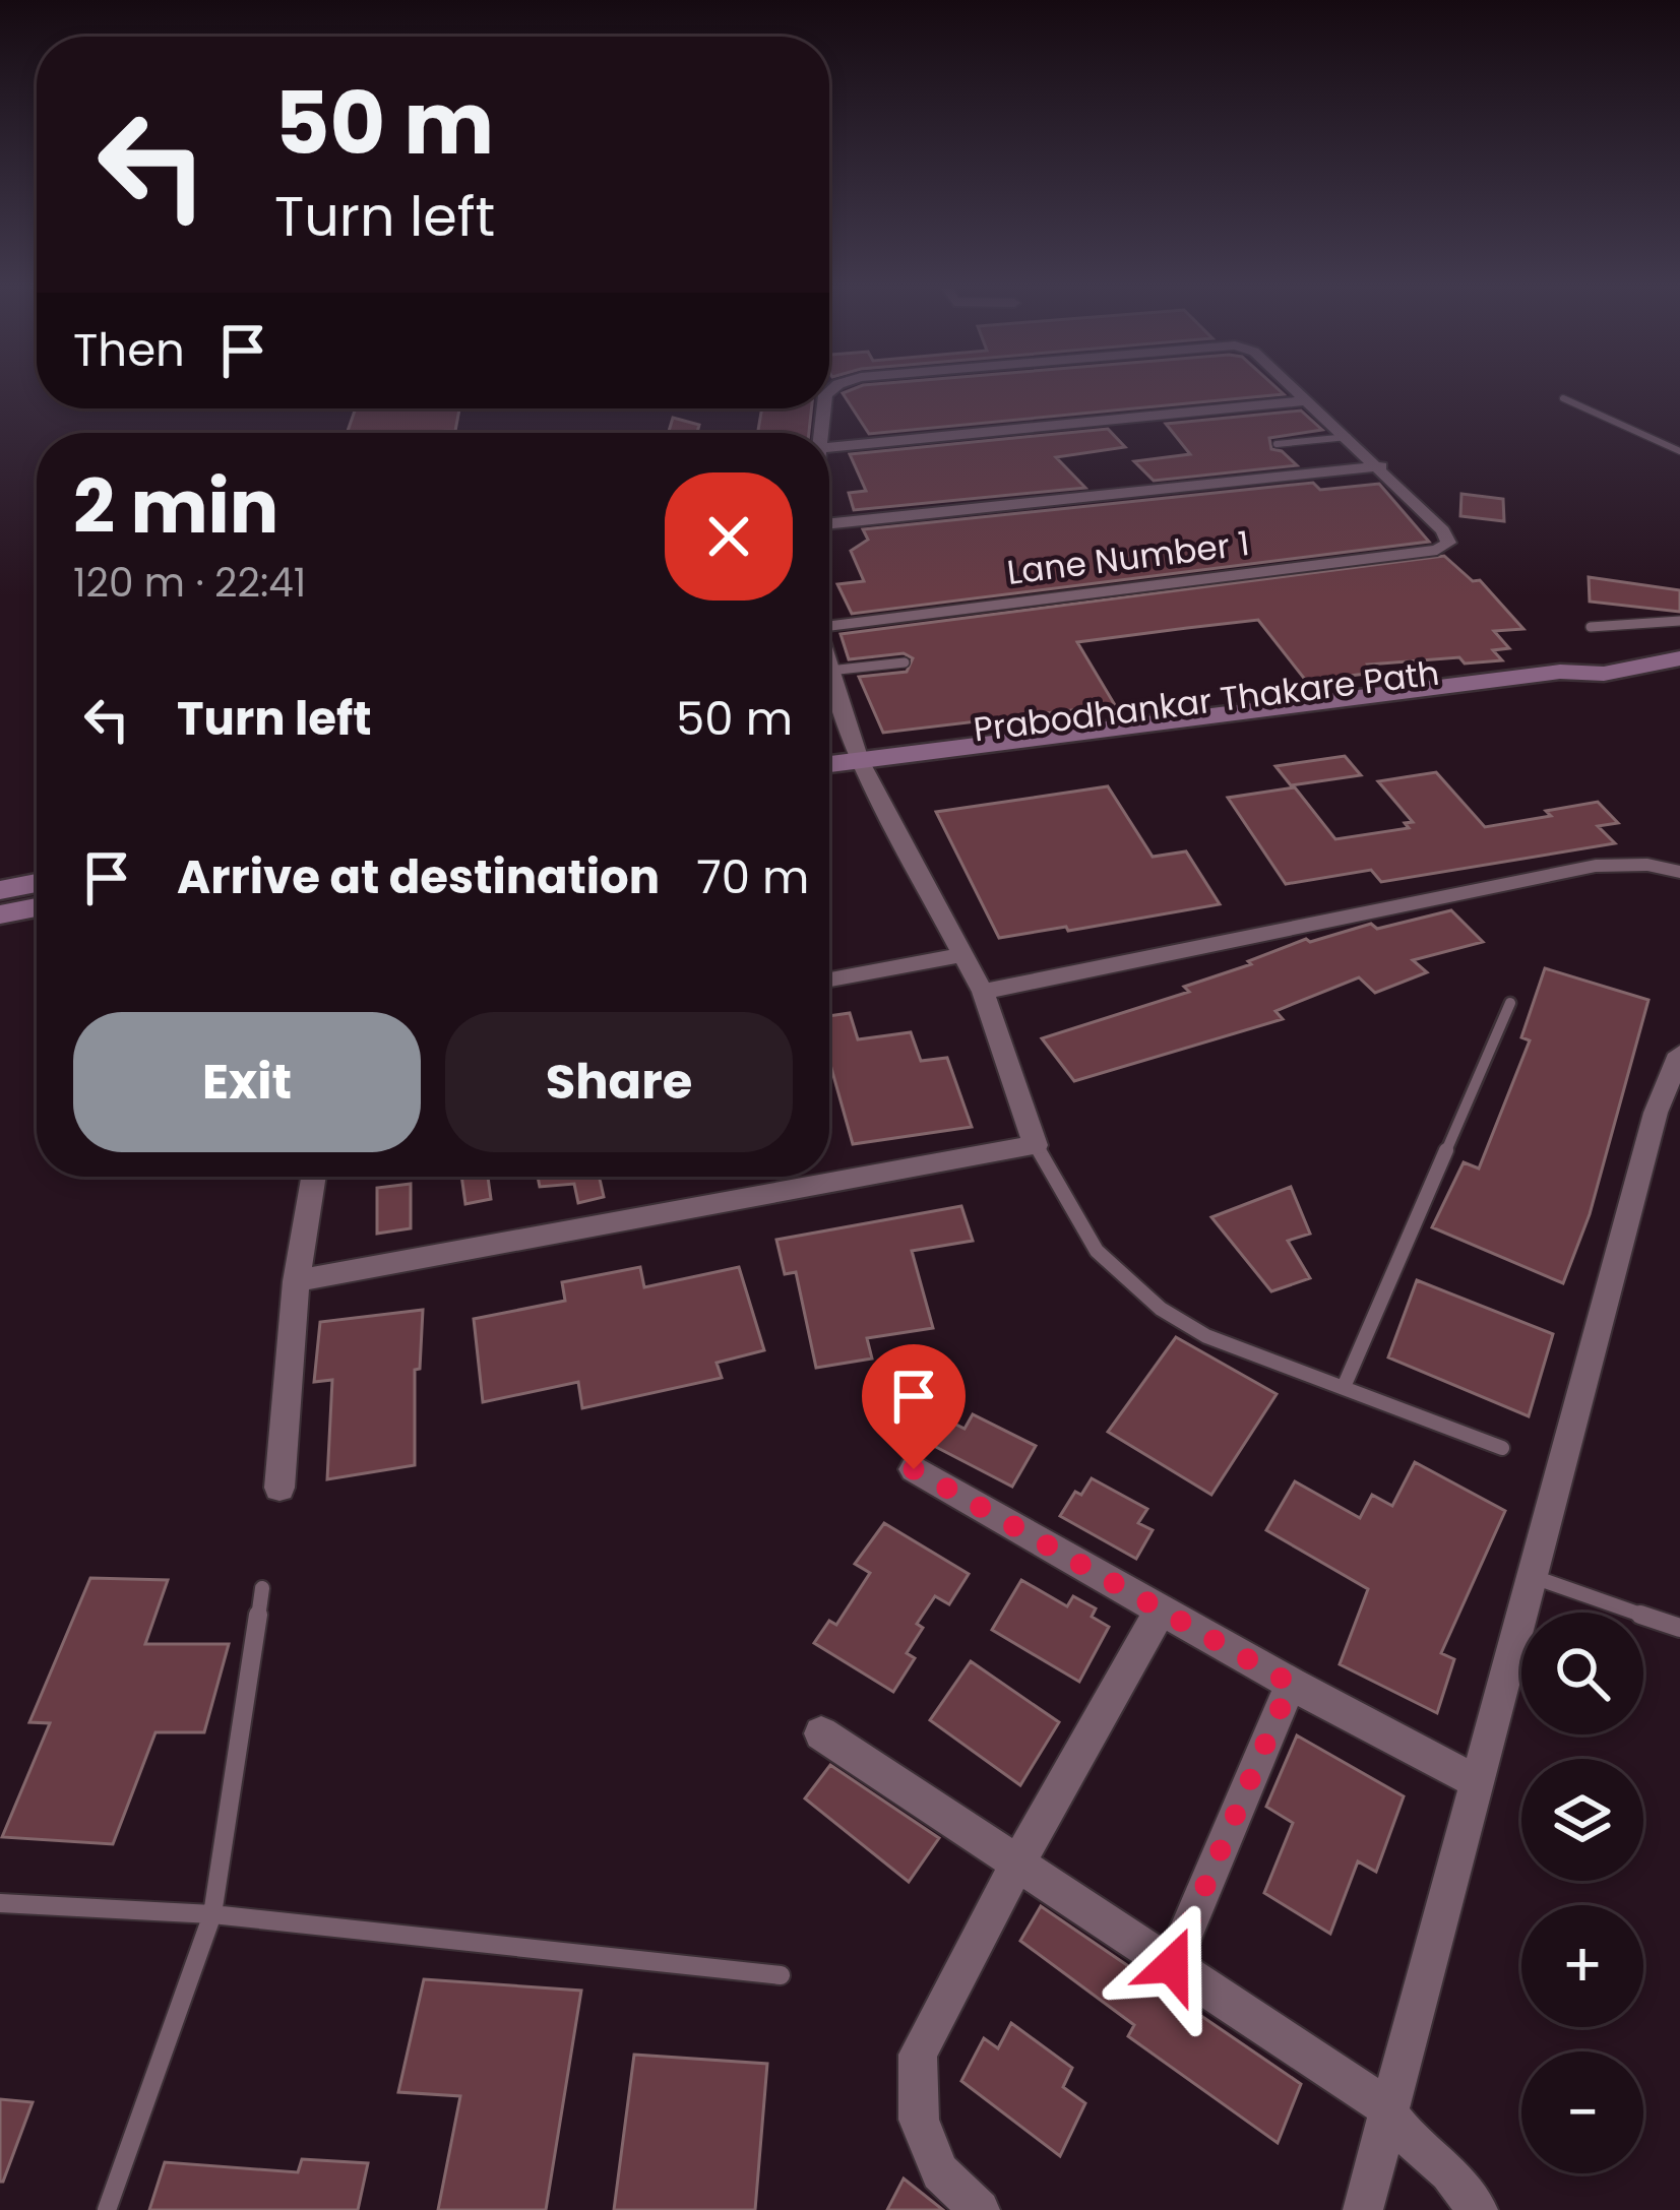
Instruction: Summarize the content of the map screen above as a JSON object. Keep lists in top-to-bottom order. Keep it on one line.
{"streets":{"main road":["Prabodhankar Thakare Path"],"street":["Lane Number 1"]},"page":{"turn":["50 m","Turn left"],"then":"Then","heading":["2 min","120 m · 22:41"],"list":[{"name":"Turn left","value":"50 m"},{"name":"Arrive at destination","value":"70 m"}],"buttons":["Exit","Share"],"map_buttons":["+","−"]}}
